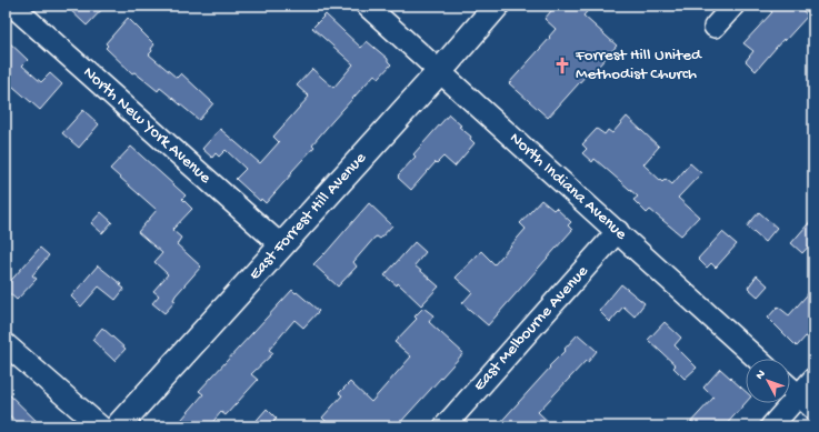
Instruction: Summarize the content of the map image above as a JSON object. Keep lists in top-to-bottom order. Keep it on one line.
{"streets":{"main road":["East Forrest Hill Avenue"],"street":["North New York Avenue","North Indiana Avenue","East Melbourne Avenue"]},"crossings":[["North New York Avenue","East Forrest Hill Avenue"],["North Indiana Avenue","East Forrest Hill Avenue"],["North Indiana Avenue","East Melbourne Avenue"]],"places":{"church":["Forrest Hill United Methodist Church"]},"north":"top left"}
